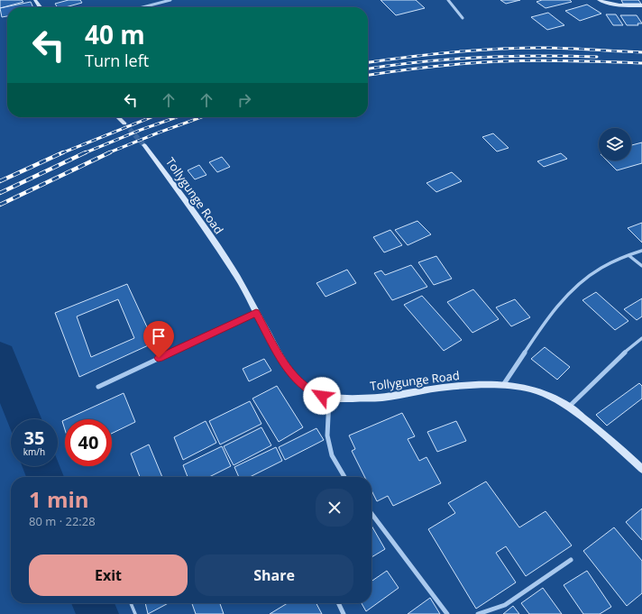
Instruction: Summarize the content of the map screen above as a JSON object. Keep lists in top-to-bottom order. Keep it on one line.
{"streets":{"street":["Tollygunge Road"]},"page":{"turn":["40 m","Turn left"],"speed":"35 km/h","limit":"40","heading":["1 min","80 m · 22:28"],"buttons":["Exit","Share"]}}
